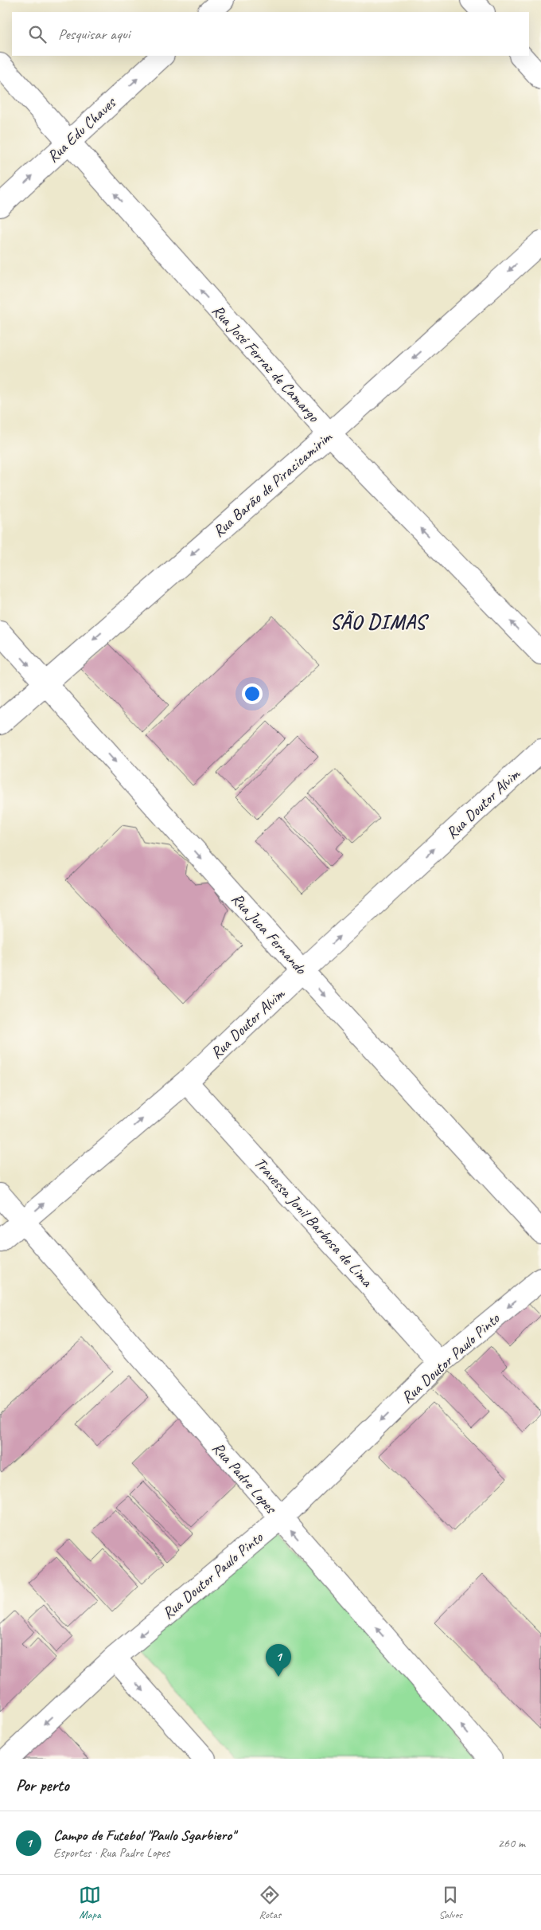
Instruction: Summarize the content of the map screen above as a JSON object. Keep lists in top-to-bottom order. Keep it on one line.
{"streets":{"street":["Rua Edu Chaves","Rua José Ferraz de Camargo","Rua Barão de Piracicamirim","Rua Doutor Alvim","Rua Juca Fernando","Travessa Jonil Barbosa de Lima","Rua Doutor Paulo Pinto","Rua Padre Lopes"]},"crossings":[["Rua Edu Chaves","Rua José Ferraz de Camargo"],["Rua José Ferraz de Camargo","Rua Barão de Piracicamirim"],["Rua Barão de Piracicamirim","Rua Juca Fernando"],["Rua Doutor Alvim","Rua Juca Fernando"],["Rua Doutor Alvim","Travessa Jonil Barbosa de Lima"],["Rua Doutor Alvim","Rua Padre Lopes"],["Travessa Jonil Barbosa de Lima","Rua Doutor Paulo Pinto"],["Rua Doutor Paulo Pinto","Rua Padre Lopes"]],"one_way":["Rua Edu Chaves","Rua José Ferraz de Camargo","Rua Barão de Piracicamirim","Rua Doutor Alvim","Rua Juca Fernando","Rua Doutor Paulo Pinto","Rua Padre Lopes"],"districts":["SÃO DIMAS"],"page":{"search":"Pesquisar aqui","pins":"1","heading":"Por perto","list":[{"mark":"1","name":"Campo de Futebol \"Paulo Sgarbiero\"","note":"Esportes · Rua Padre Lopes","value":"260 m"}],"nav":["Mapa","Rotas","Salvos"]}}
